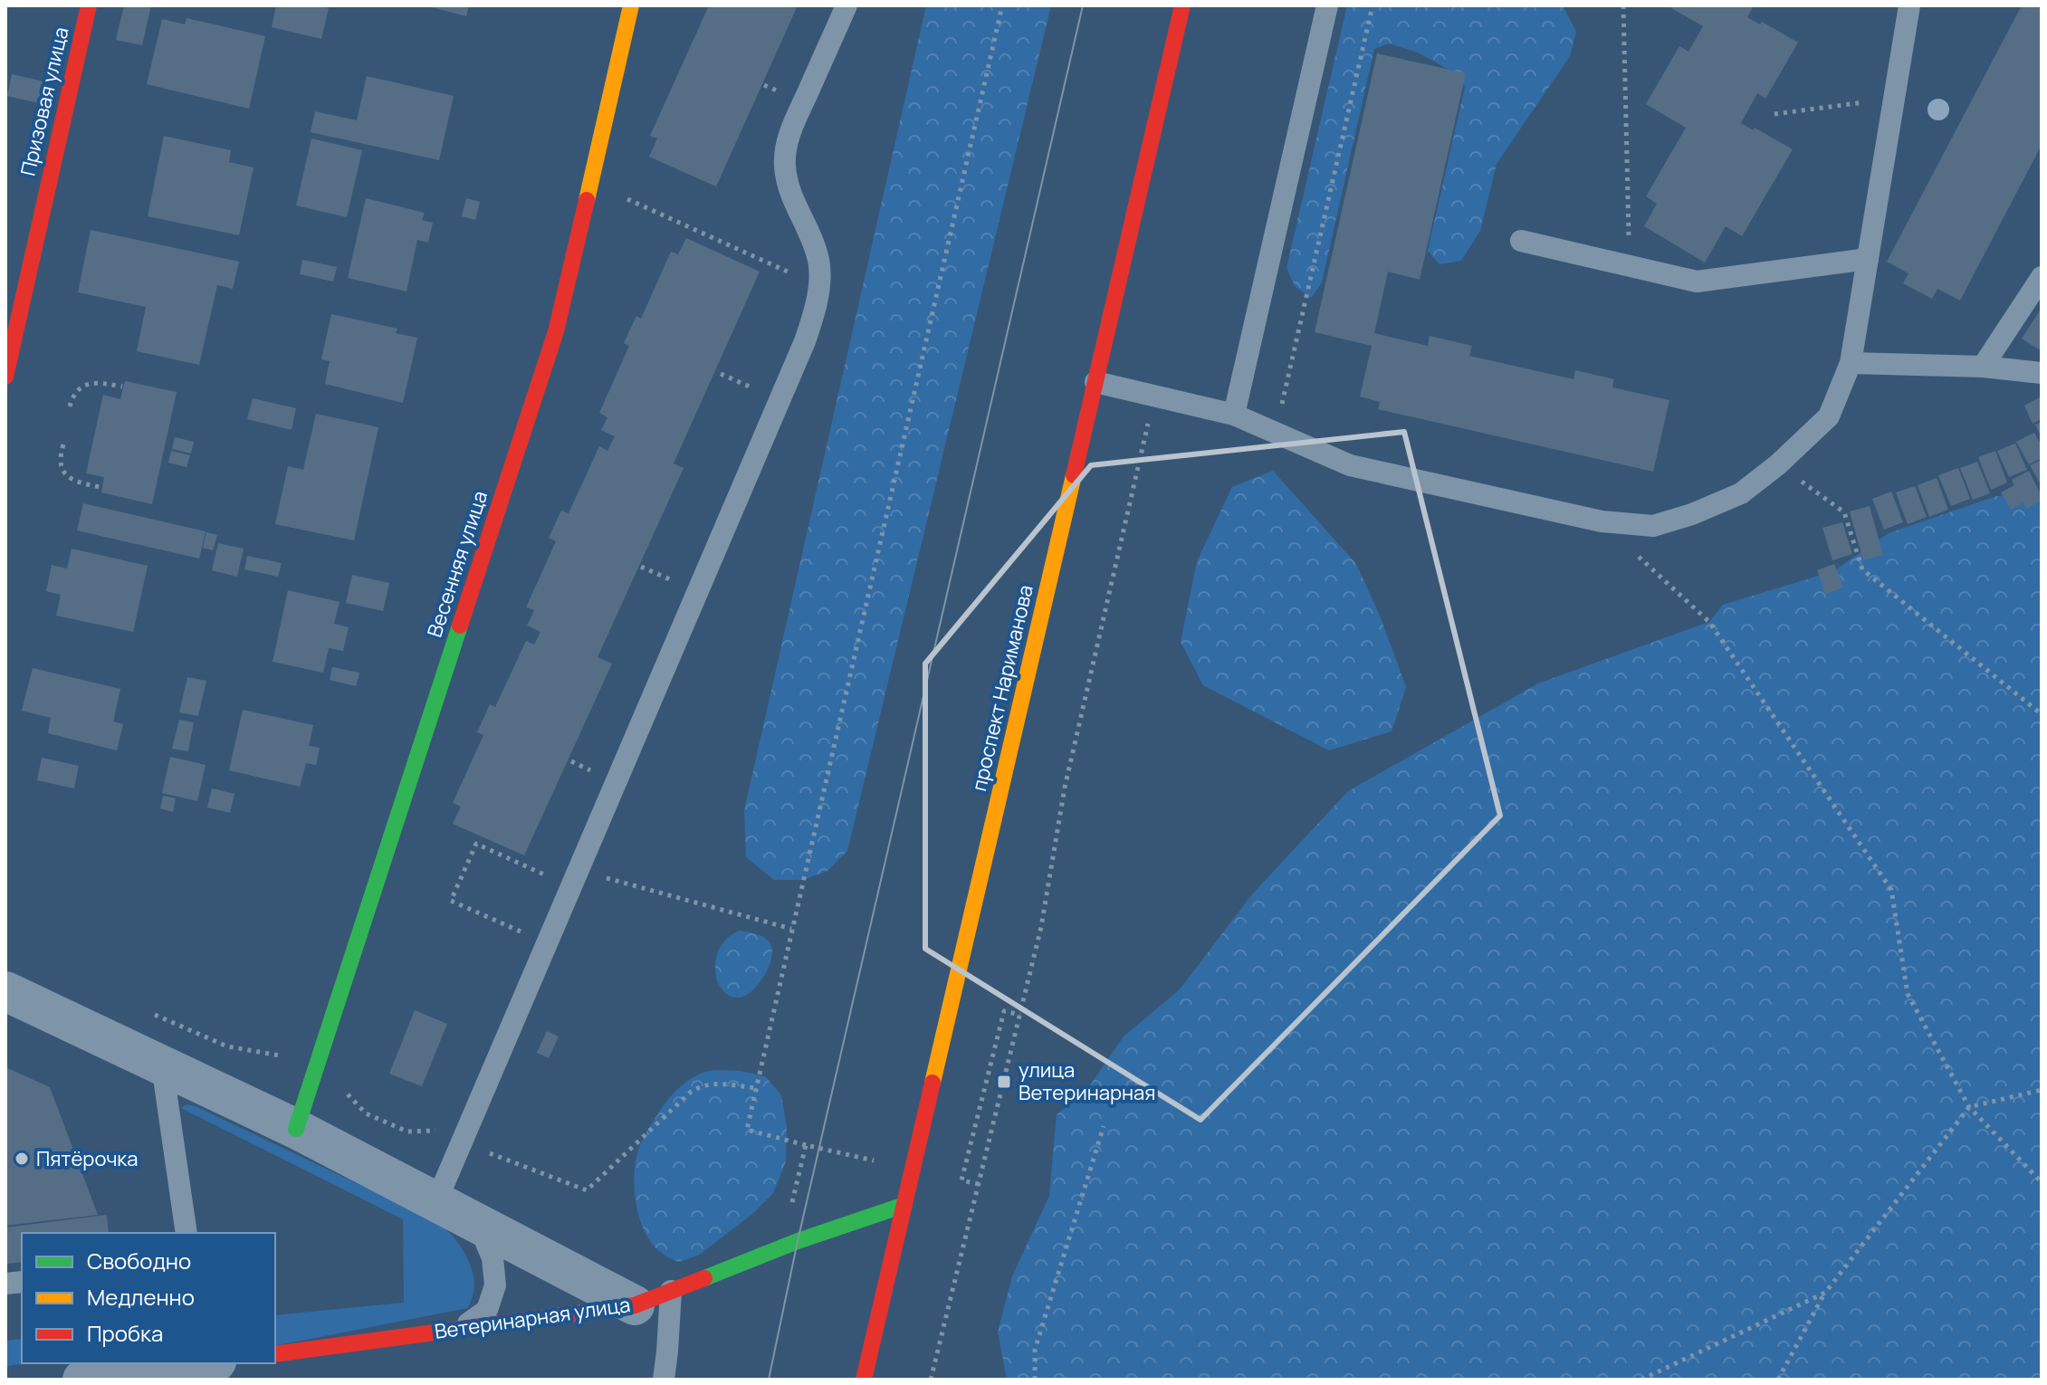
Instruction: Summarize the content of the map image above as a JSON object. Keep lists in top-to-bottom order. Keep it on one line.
{"streets":{"street":["Призовая улица","Весенняя улица","проспект Нариманова","Ветеринарная улица"]},"crossings":[["проспект Нариманова","Ветеринарная улица"]],"places":{"transit":["улица Ветеринарная"],"other":["Пятёрочка"]},"legend":["Свободно","Медленно","Пробка"]}
